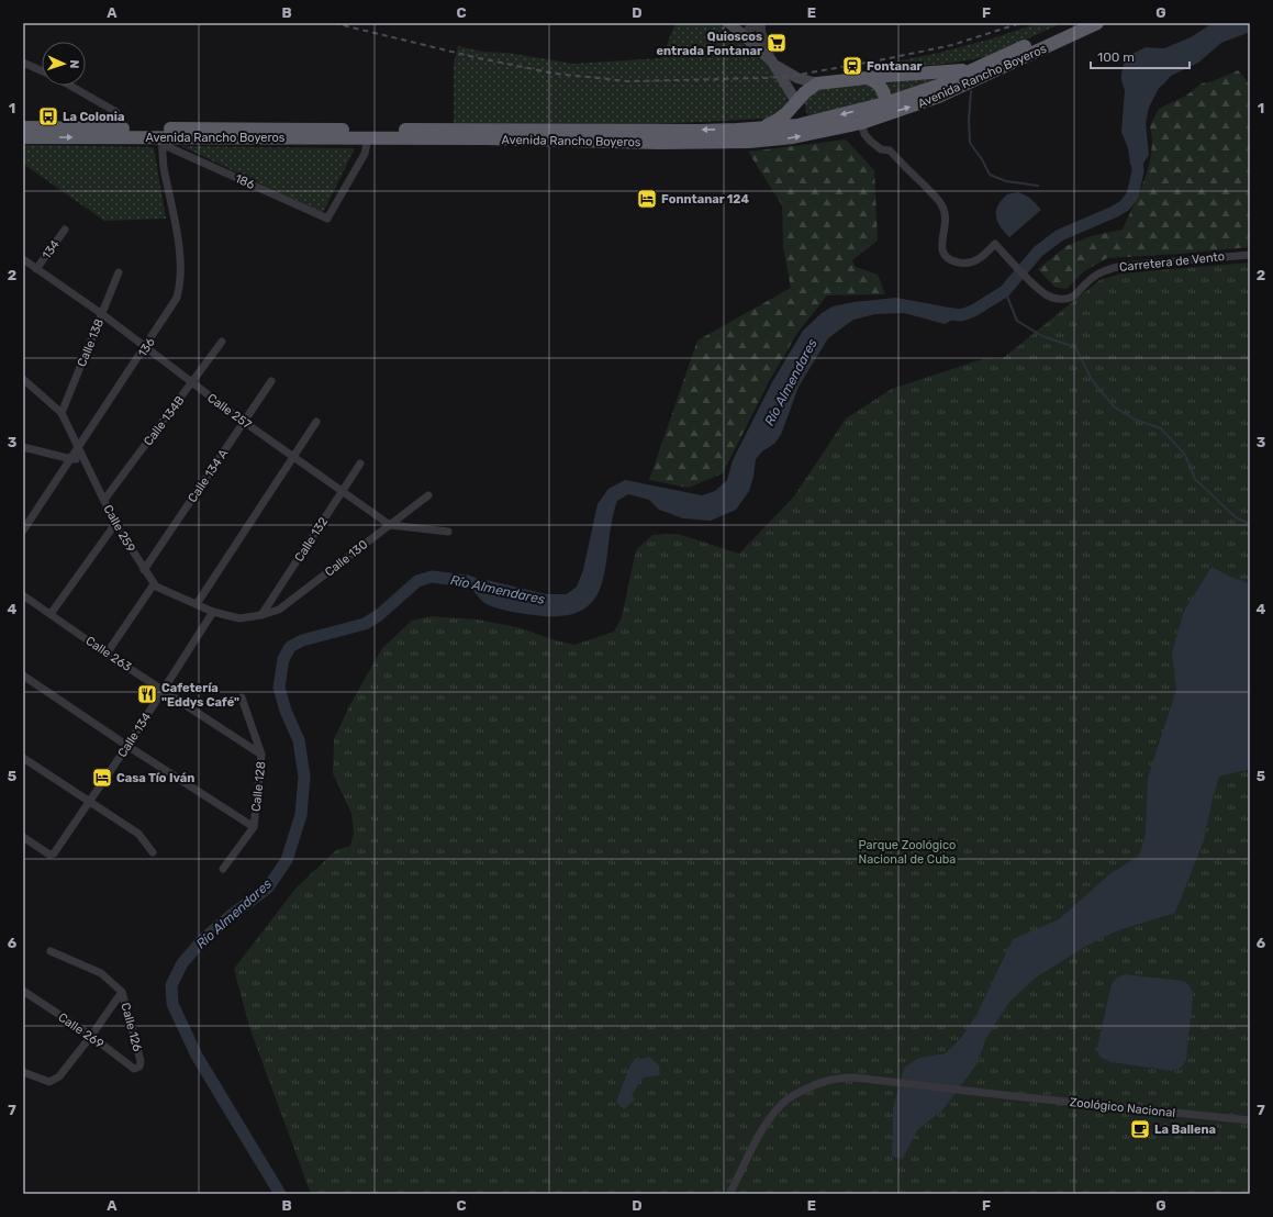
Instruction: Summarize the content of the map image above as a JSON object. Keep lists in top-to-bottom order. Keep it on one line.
{"streets":{"highway":["Avenida Rancho Boyeros"],"street":["186","134","Carretera de Vento","Calle 138","136","Calle 257","Calle 134B","Calle 134 A","Calle 259","Calle 132","Calle 130","Calle 263","Calle 134","Calle 128","Calle 126","Calle 269","Zoológico Nacional"]},"crossings":[["Avenida Rancho Boyeros","186"],["Avenida Rancho Boyeros","Carretera de Vento"],["Avenida Rancho Boyeros","136"],["186","136"],["134","Calle 257"],["Calle 138","Calle 257"],["Calle 138","Calle 259"],["136","Calle 257"],["136","Calle 259"],["Calle 257","Calle 134B"],["Calle 257","Calle 134 A"],["Calle 257","Calle 132"],["Calle 257","Calle 130"],["Calle 134B","Calle 259"],["Calle 134 A","Calle 259"],["Calle 259","Calle 132"],["Calle 259","Calle 130"],["Calle 259","Calle 134"],["Calle 132","Calle 130"],["Calle 263","Calle 134"],["Calle 263","Calle 128"],["Calle 126","Calle 269"]],"water":["Río Almendares"],"parks":["Parque Zoológico Nacional de Cuba"],"places":{"supermarket":["Quioscos entrada Fontanar"],"station":["Fontanar"],"bus stop":["La Colonia"],"hotel":["Fonntanar 124","Casa Tío Iván"],"restaurant":["Cafetería \"Eddys Café\""],"cafe":["La Ballena"]},"scale_bar":"100 m","north":"right","grid":{"columns":["A","B","C","D","E","F","G"],"rows":["1","2","3","4","5","6","7"]}}
